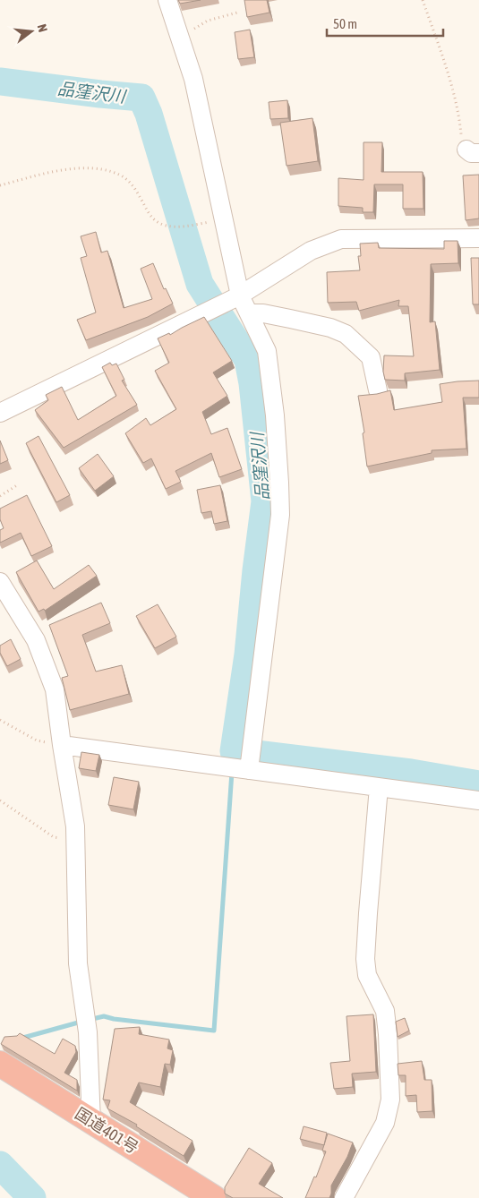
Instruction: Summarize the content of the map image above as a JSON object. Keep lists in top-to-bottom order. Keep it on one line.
{"streets":{"highway":["国道401号"]},"water":["品窪沢川"],"scale_bar":"50 m","north":"right"}
